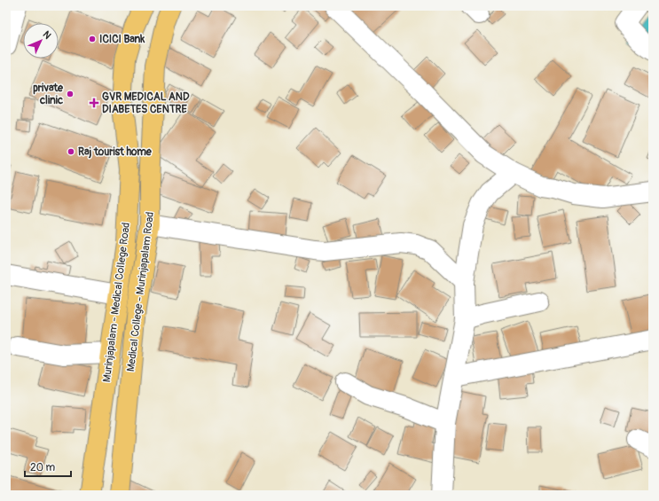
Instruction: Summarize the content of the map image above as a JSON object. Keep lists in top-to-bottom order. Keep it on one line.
{"streets":{"main road":["Medical College - Murinjapalam Road","Murinjapalam - Medical College Road"]},"places":{"other":["ICICI Bank","private clinic","Raj tourist home"],"health":["GVR MEDICAL AND DIABETES CENTRE"]},"scale_bar":"20 m","north":"top right"}
